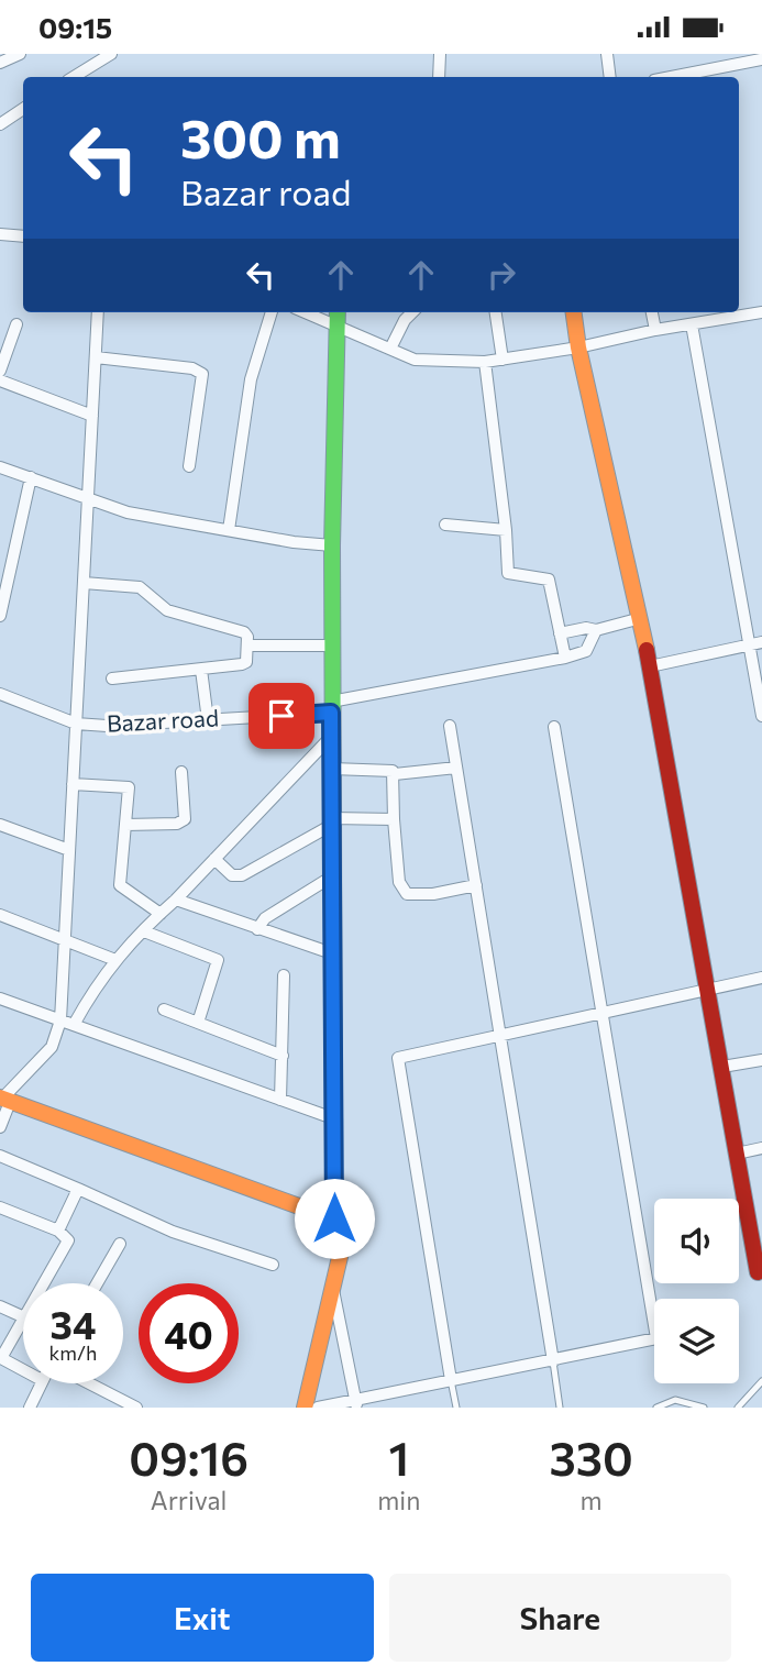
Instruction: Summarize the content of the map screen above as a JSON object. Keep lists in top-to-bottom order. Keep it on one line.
{"streets":{"street":["Bazar road"]},"page":{"status":"09:15","turn":["300 m","Bazar road"],"speed":"34 km/h","limit":"40","eta":["09:16","Arrival","1","min","330","m"],"buttons":["Exit","Share"]}}
